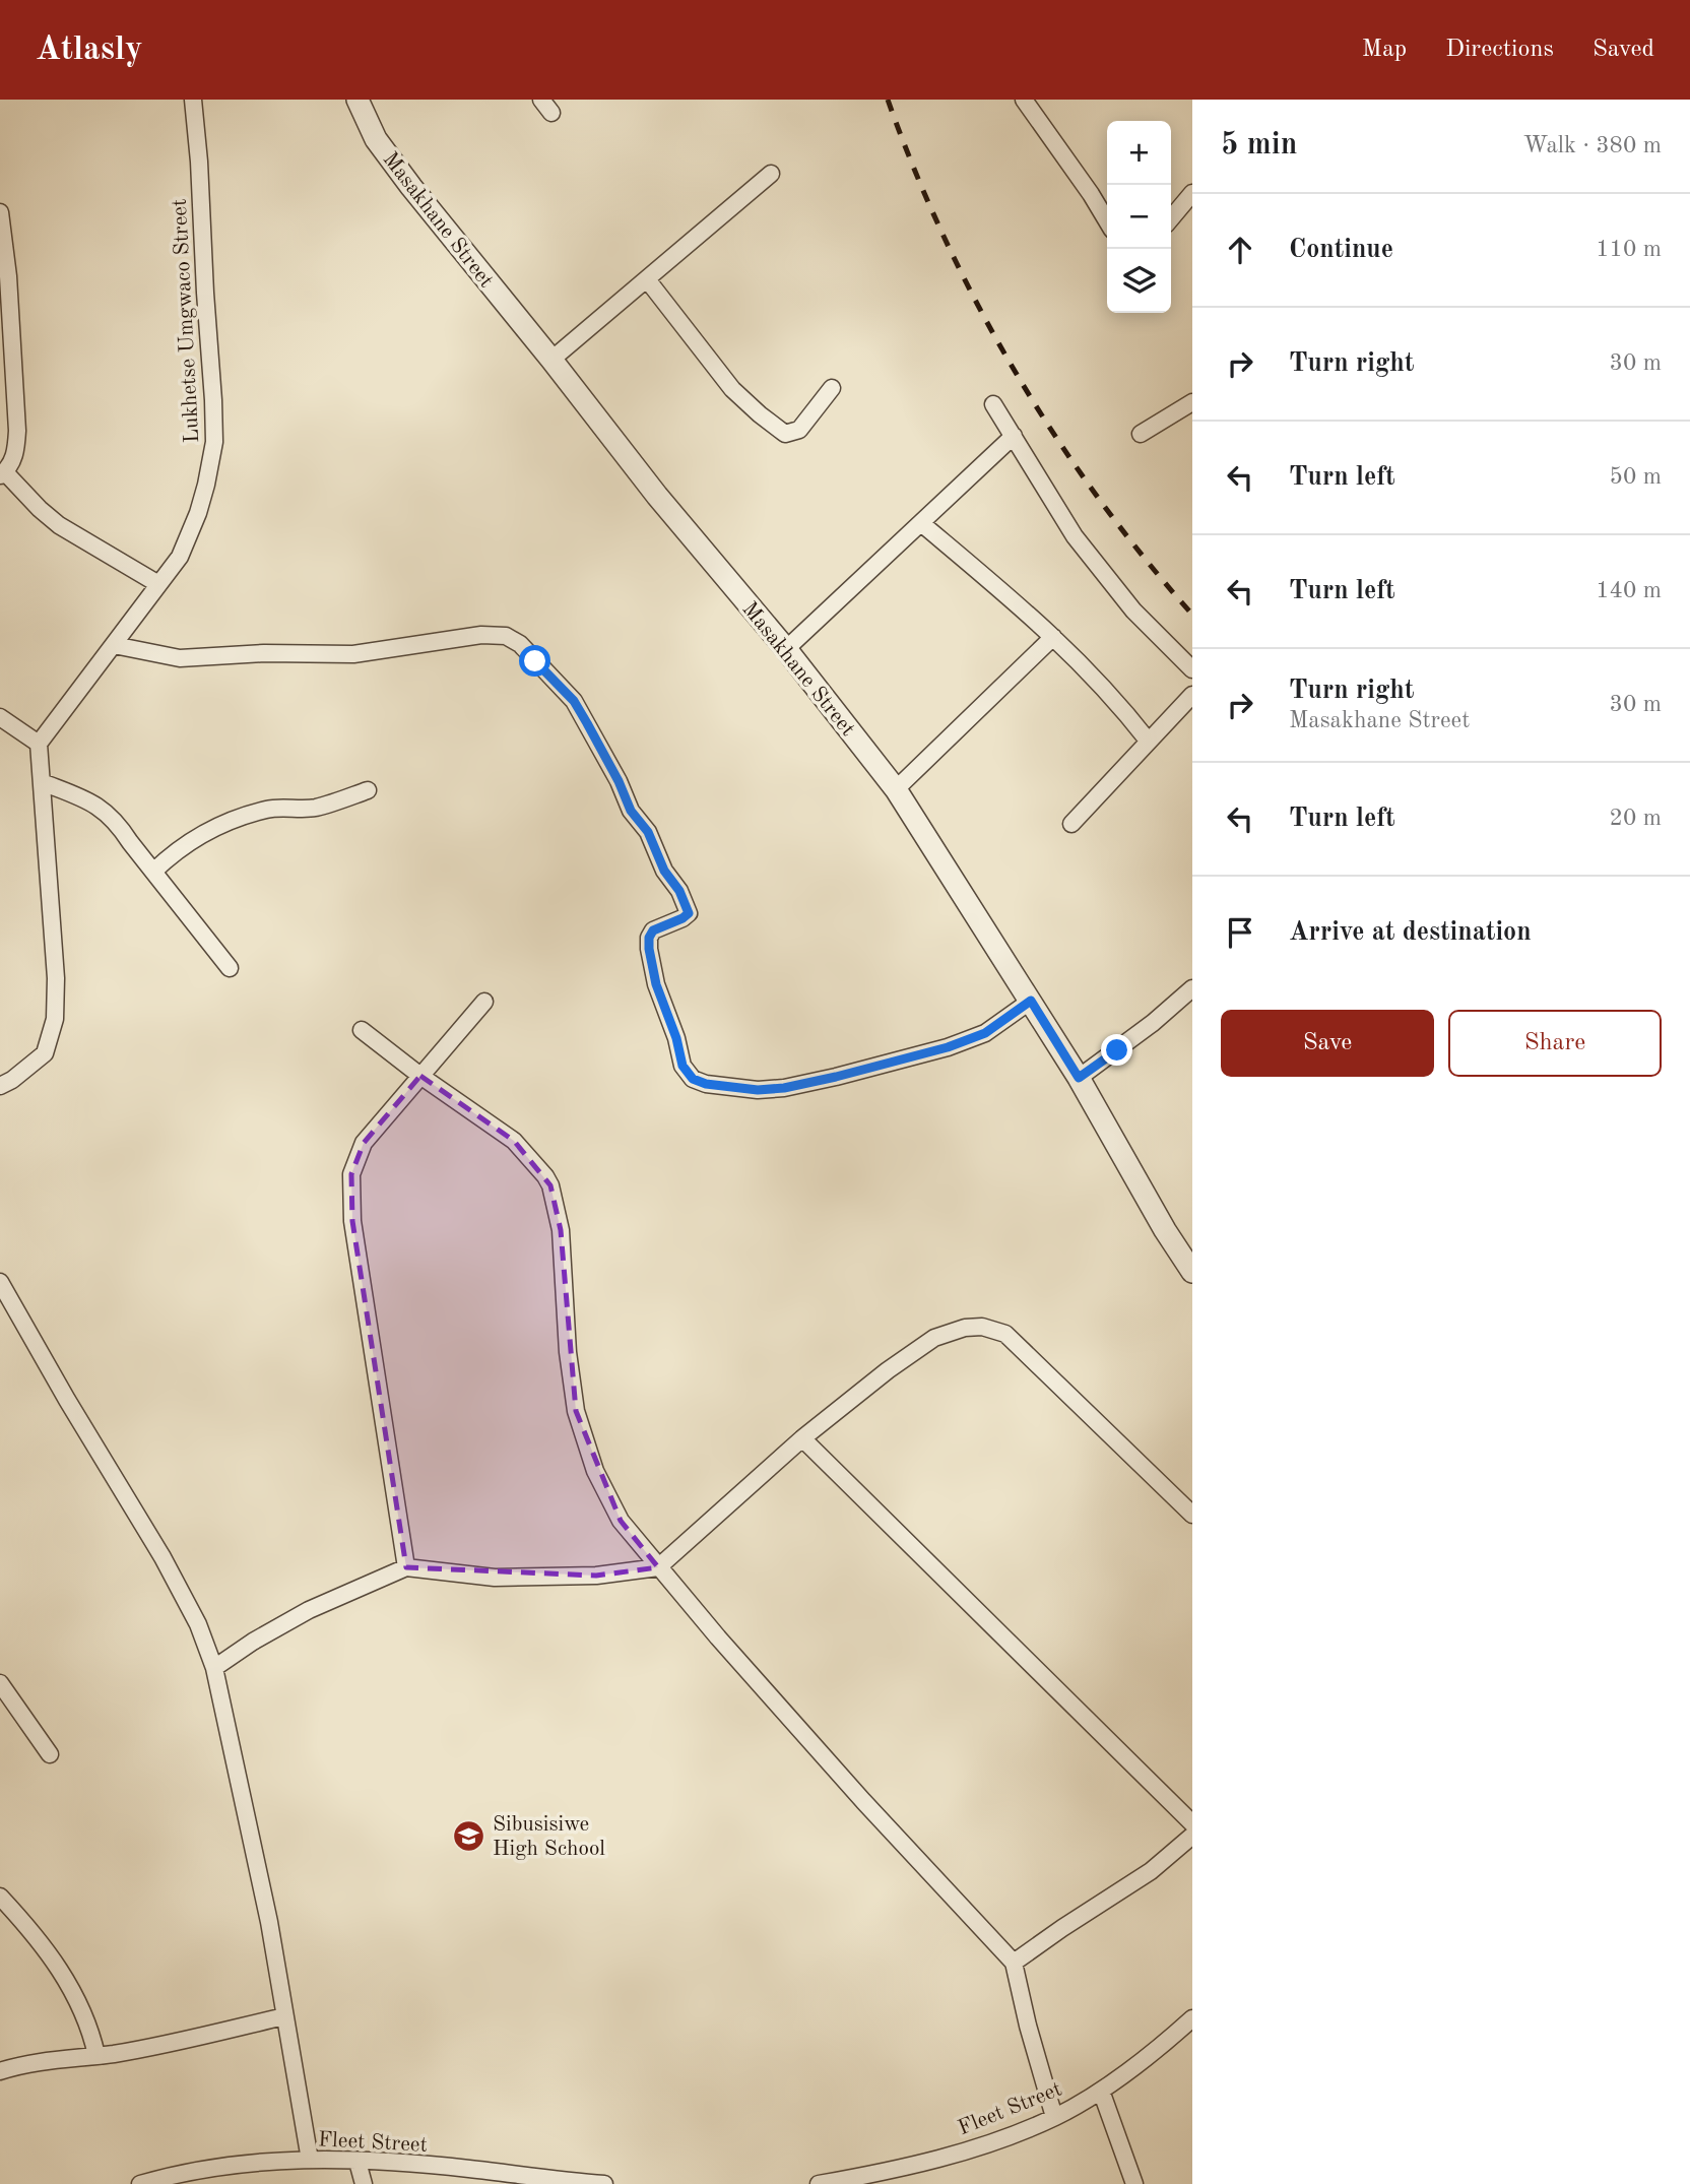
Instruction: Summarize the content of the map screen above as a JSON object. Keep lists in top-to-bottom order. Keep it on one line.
{"streets":{"street":["Masakhane Street","Lukhetse Umgwaco Street","Fleet Street"]},"places":{"school or university":["Sibusisiwe High School"]},"page":{"header":"Atlasly","nav":["Map","Directions","Saved"],"heading":["5 min","Walk · 380 m"],"map_buttons":["+","−"],"list":[["Continue","110 m"],["Turn right","30 m"],["Turn left","50 m"],["Turn left","140 m"],["Turn right","Masakhane Street","30 m"],["Turn left","20 m"],"Arrive at destination"],"buttons":["Save","Share"]}}
